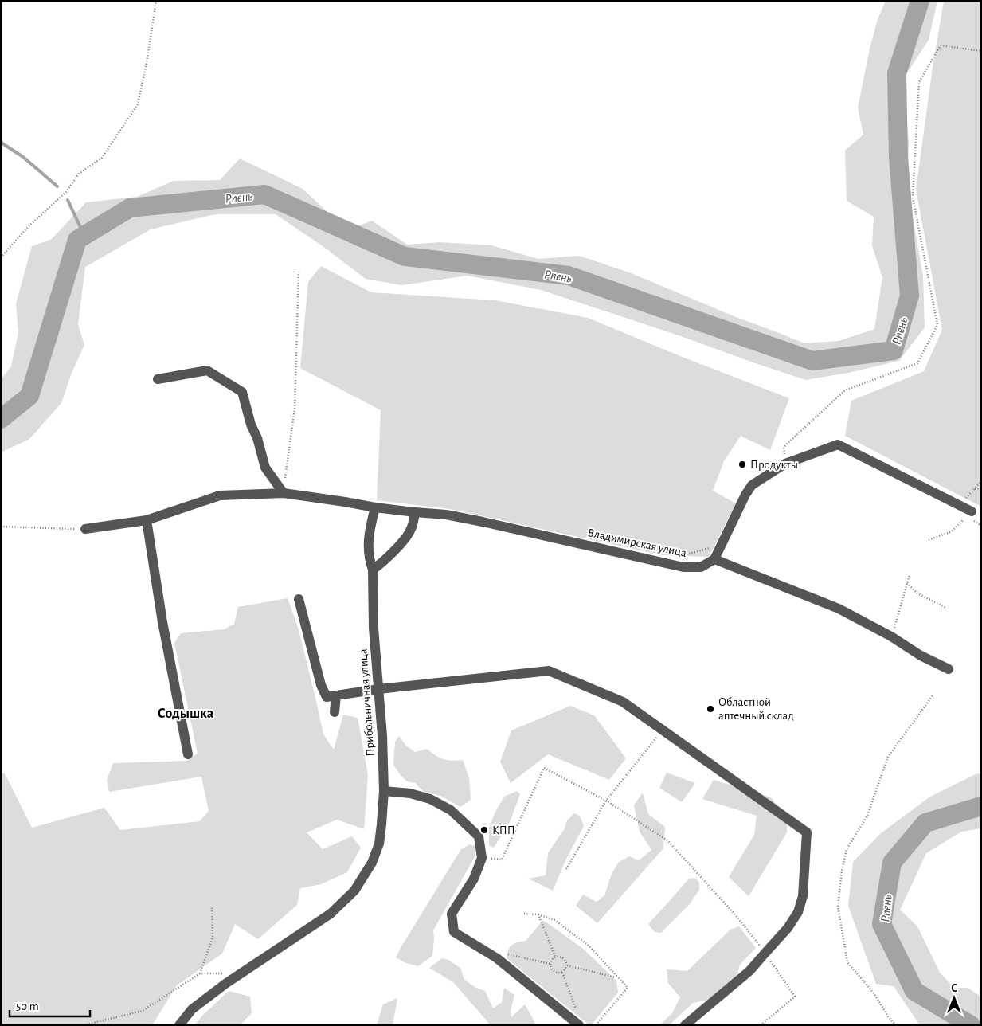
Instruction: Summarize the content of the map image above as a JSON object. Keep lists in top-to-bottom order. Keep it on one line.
{"streets":{"street":["Владимирская улица","Прибольничная улица"]},"crossings":[["Владимирская улица","Прибольничная улица"]],"districts":["Содышка"],"water":["Рпень"],"places":["Продукты","Областной аптечный склад","КПП"],"scale_bar":"50 m","north":"top"}
